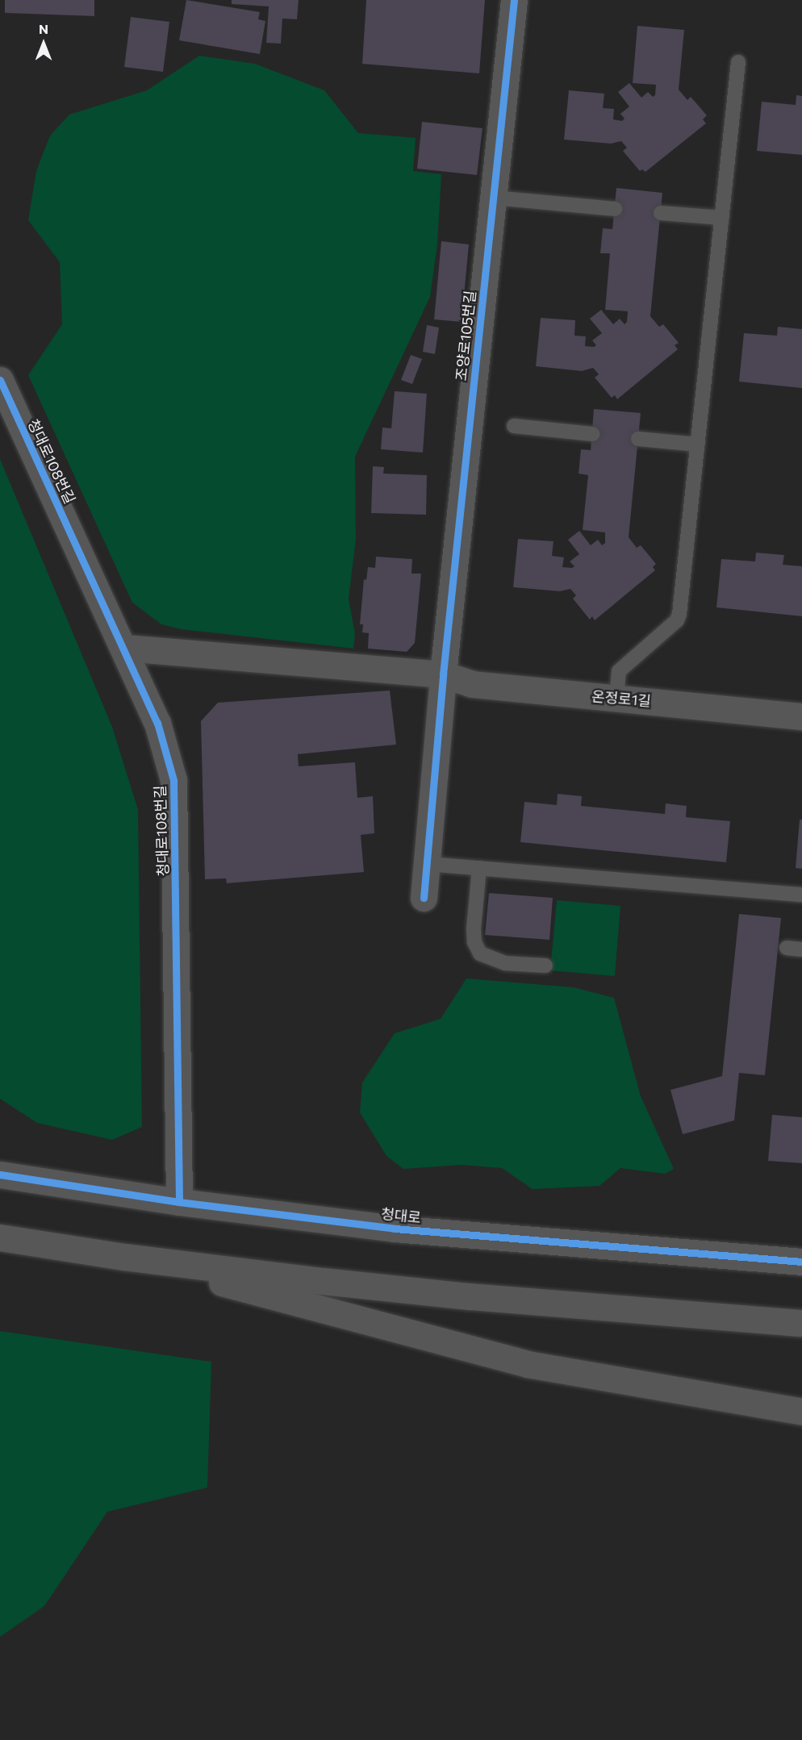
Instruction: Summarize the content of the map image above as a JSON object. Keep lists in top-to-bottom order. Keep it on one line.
{"streets":{"street":["조양로105번길","청대로108번길","온정로1길","청대로"]},"crossings":[["조양로105번길","온정로1길"],["청대로108번길","온정로1길"],["청대로108번길","청대로"]],"north":"top"}
